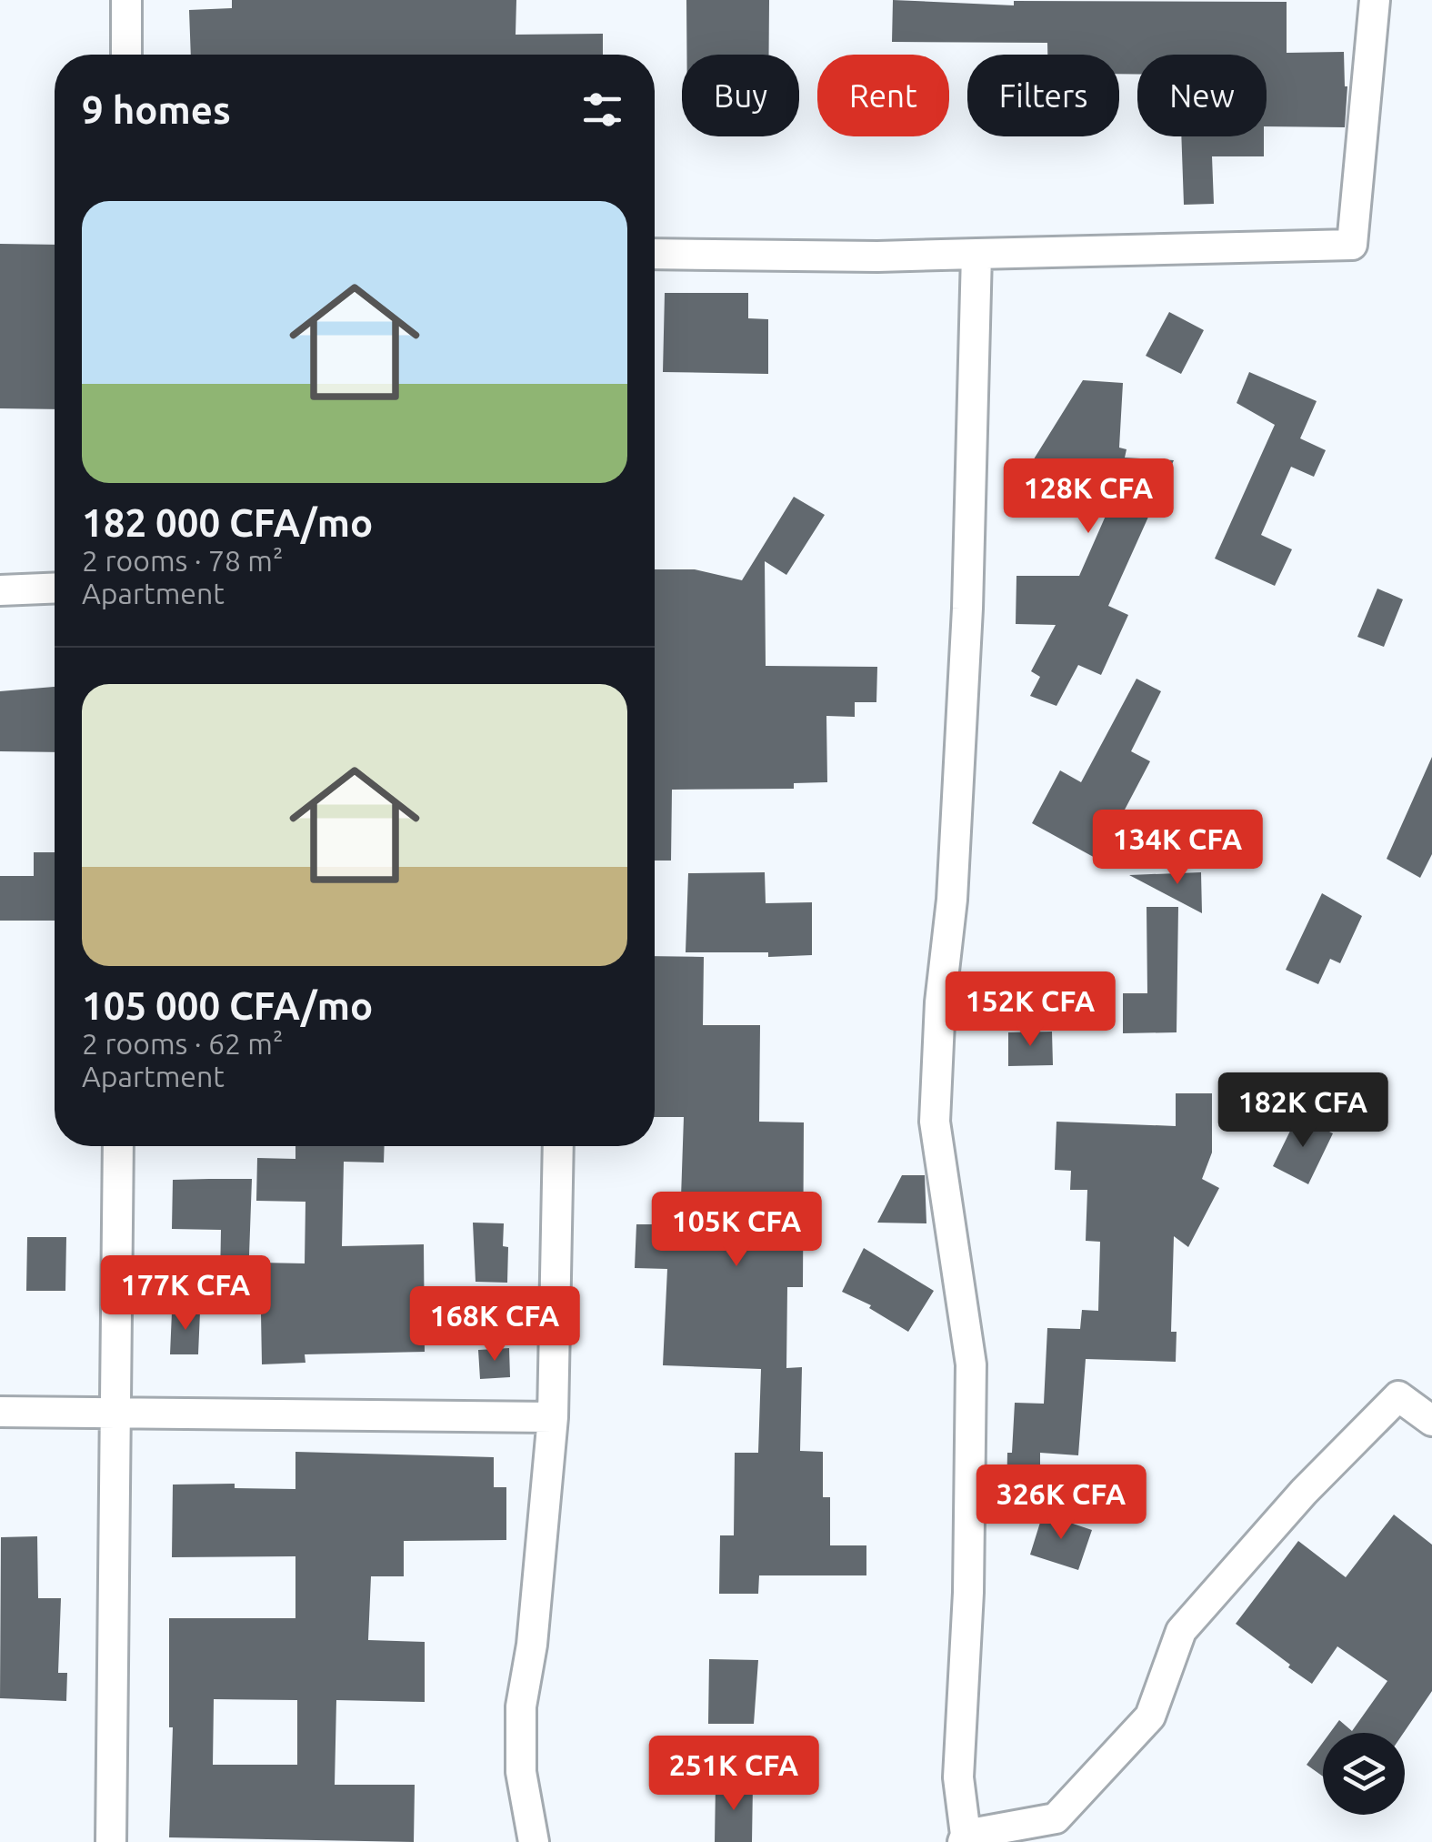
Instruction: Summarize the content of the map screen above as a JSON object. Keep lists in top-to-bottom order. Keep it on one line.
{"page":{"chip":["Buy","Rent","Filters","New"],"heading":"9 homes","list":[{"name":"182 000 CFA/mo","note":"2 rooms · 78 m² · Apartment"},{"name":"105 000 CFA/mo","note":"2 rooms · 62 m² · Apartment"}],"price":["128K CFA","134K CFA","152K CFA","182K CFA","105K CFA","177K CFA","168K CFA","326K CFA","251K CFA"]}}
